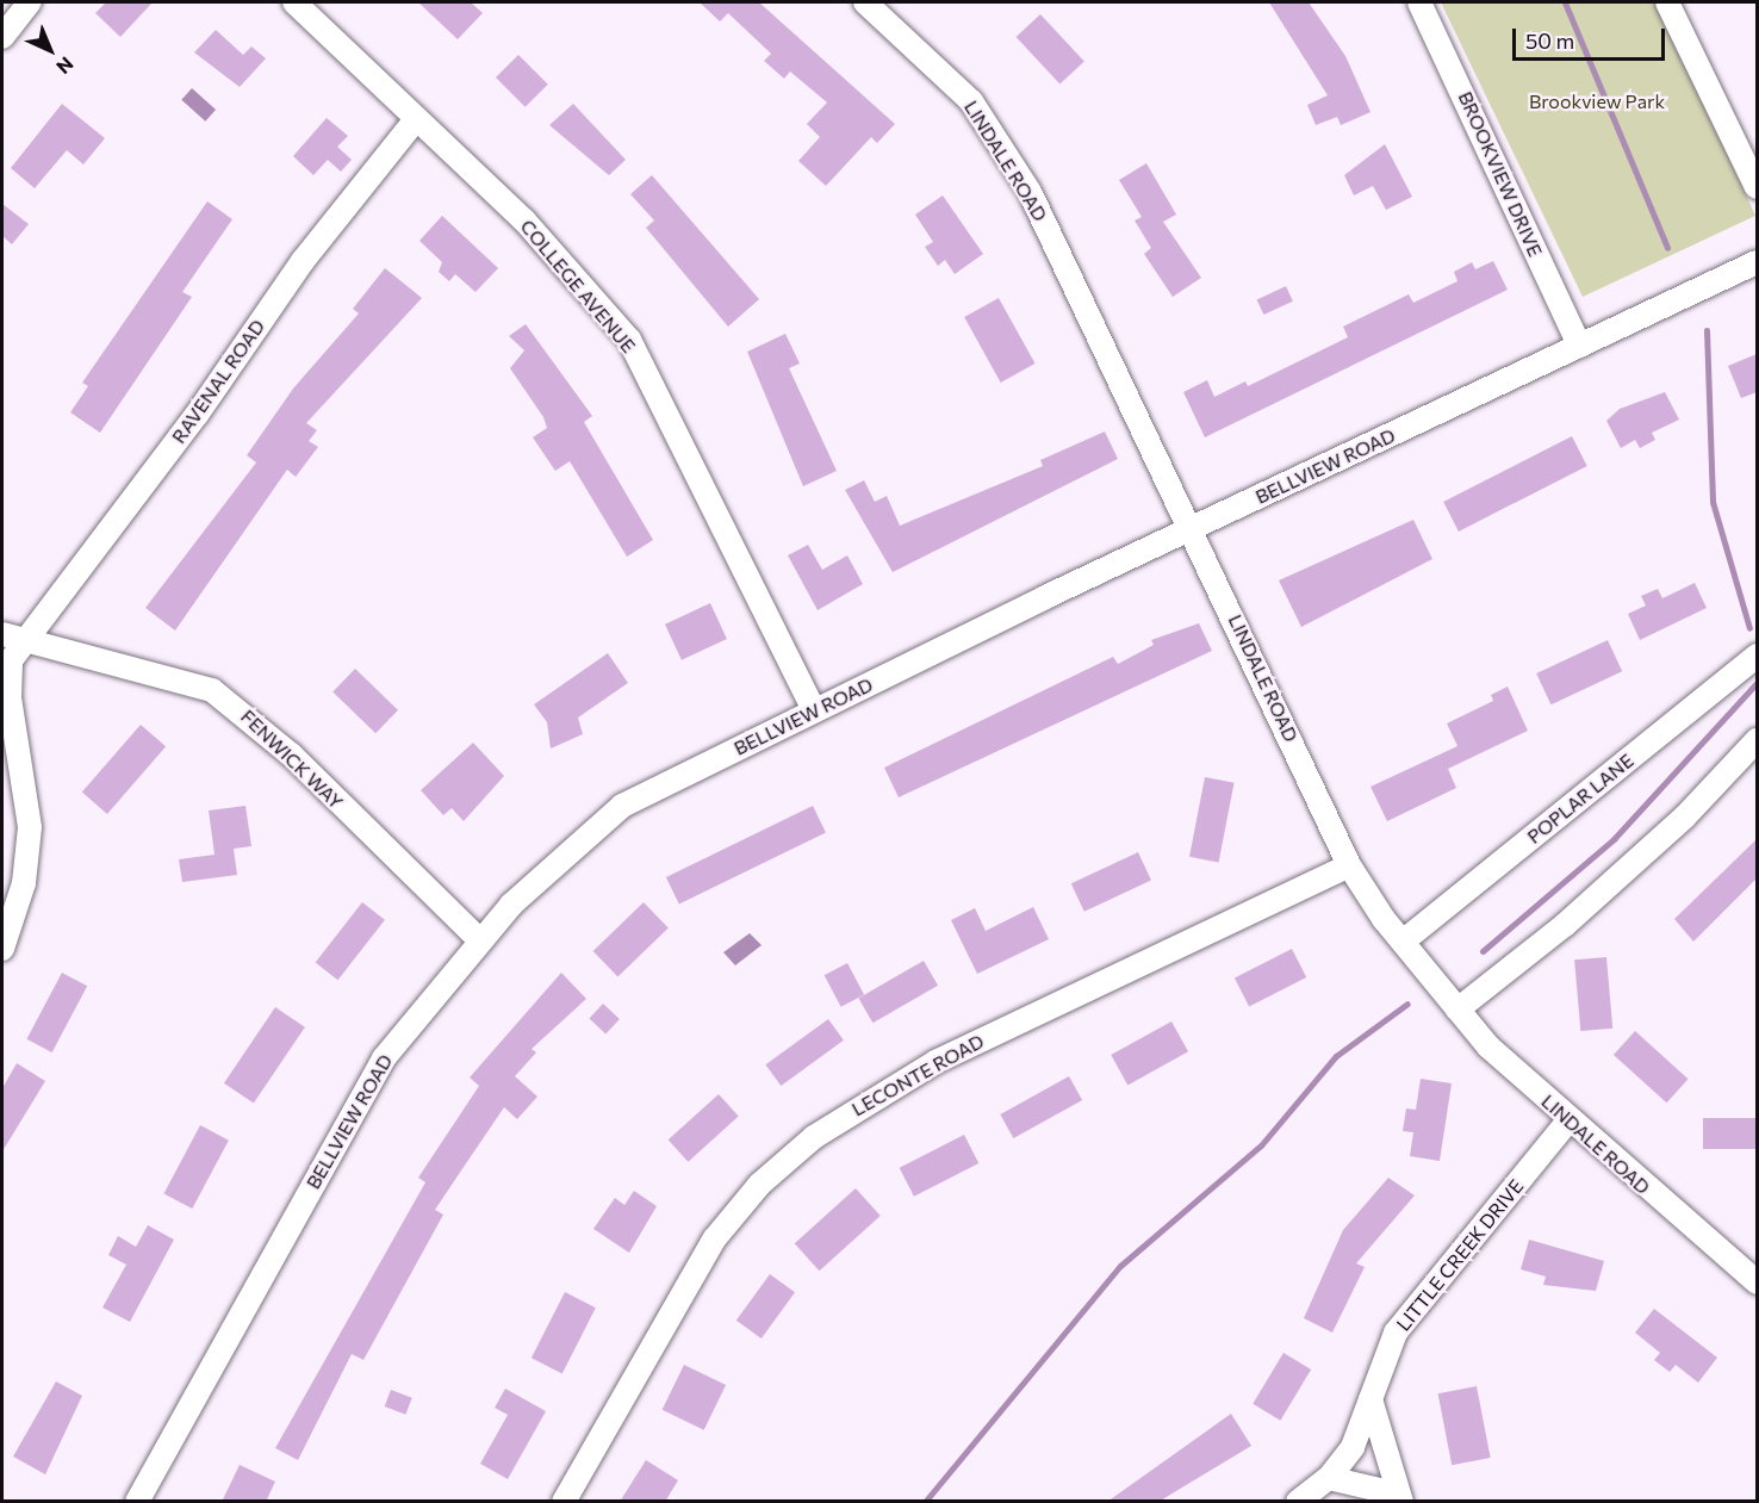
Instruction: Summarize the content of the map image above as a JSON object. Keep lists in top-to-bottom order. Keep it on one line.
{"streets":{"street":["LINDALE ROAD","BROOKVIEW DRIVE","COLLEGE AVENUE","RAVENAL ROAD","BELLVIEW ROAD","FENWICK WAY","POPLAR LANE","LECONTE ROAD","LITTLE CREEK DRIVE"]},"crossings":[["LINDALE ROAD","BELLVIEW ROAD"],["LINDALE ROAD","POPLAR LANE"],["LINDALE ROAD","LECONTE ROAD"],["LINDALE ROAD","LITTLE CREEK DRIVE"],["BROOKVIEW DRIVE","BELLVIEW ROAD"],["COLLEGE AVENUE","RAVENAL ROAD"],["COLLEGE AVENUE","BELLVIEW ROAD"],["RAVENAL ROAD","FENWICK WAY"],["BELLVIEW ROAD","FENWICK WAY"]],"parks":["Brookview Park"],"scale_bar":"50 m","north":"bottom right"}
